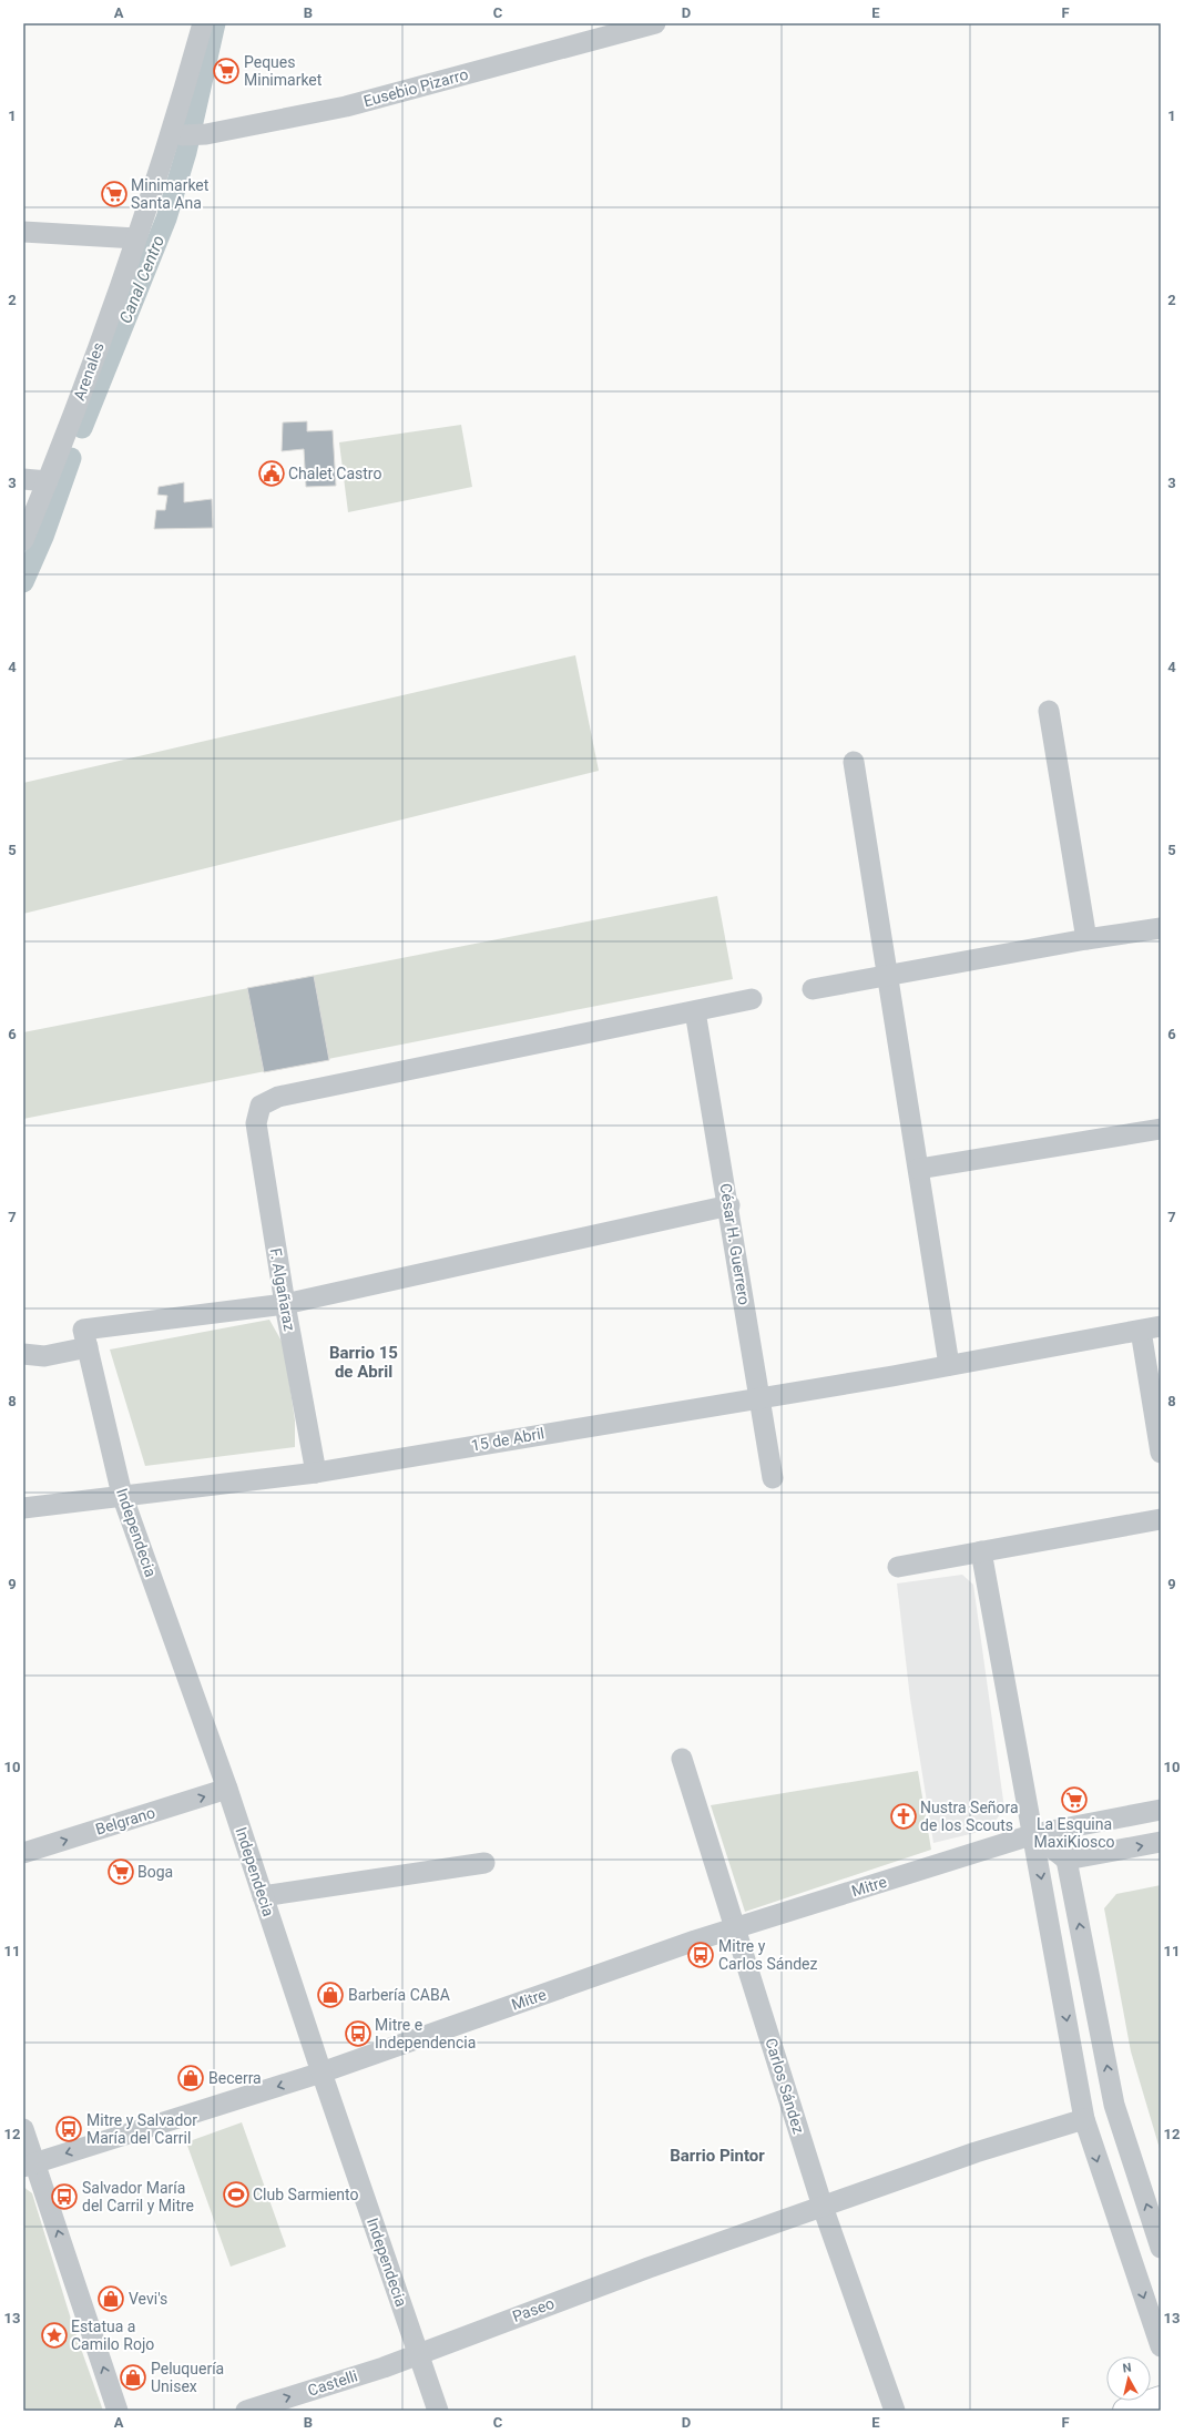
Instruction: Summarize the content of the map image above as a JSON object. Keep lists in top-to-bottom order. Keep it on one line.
{"streets":{"street":["Eusebio Pizarro","Arenales","César H. Guerrero","F. Algañaraz","15 de Abril","Independecia","Belgrano","Mitre","Carlos Sández","Paseo","Castelli"]},"crossings":[["Eusebio Pizarro","Arenales"],["César H. Guerrero","F. Algañaraz"],["César H. Guerrero","15 de Abril"],["F. Algañaraz","15 de Abril"],["15 de Abril","Independecia"],["Independecia","Belgrano"],["Independecia","Mitre"],["Independecia","Paseo"],["Independecia","Castelli"],["Mitre","Carlos Sández"],["Carlos Sández","Paseo"],["Paseo","Castelli"]],"one_way":["Belgrano","Castelli"],"districts":["Barrio 15 de Abril","Barrio Pintor"],"water":["Canal Centro"],"places":{"supermarket":["Peques Minimarket","Minimarket Santa Ana","La Esquina MaxiKiosco","Boga"],"public building":["Chalet Castro"],"church":["Nustra Señora de los Scouts"],"bus stop":["Mitre y Carlos Sández","Mitre e Independencia","Mitre y Salvador María del Carril","Salvador María del Carril y Mitre"],"shop":["Barbería CABA","Becerra","Vevi's","Peluquería Unisex"],"sports":["Club Sarmiento"],"place":["Estatua a Camilo Rojo"]},"north":"top","grid":{"columns":["A","B","C","D","E","F"],"rows":["1","2","3","4","5","6","7","8","9","10","11","12","13"]}}
